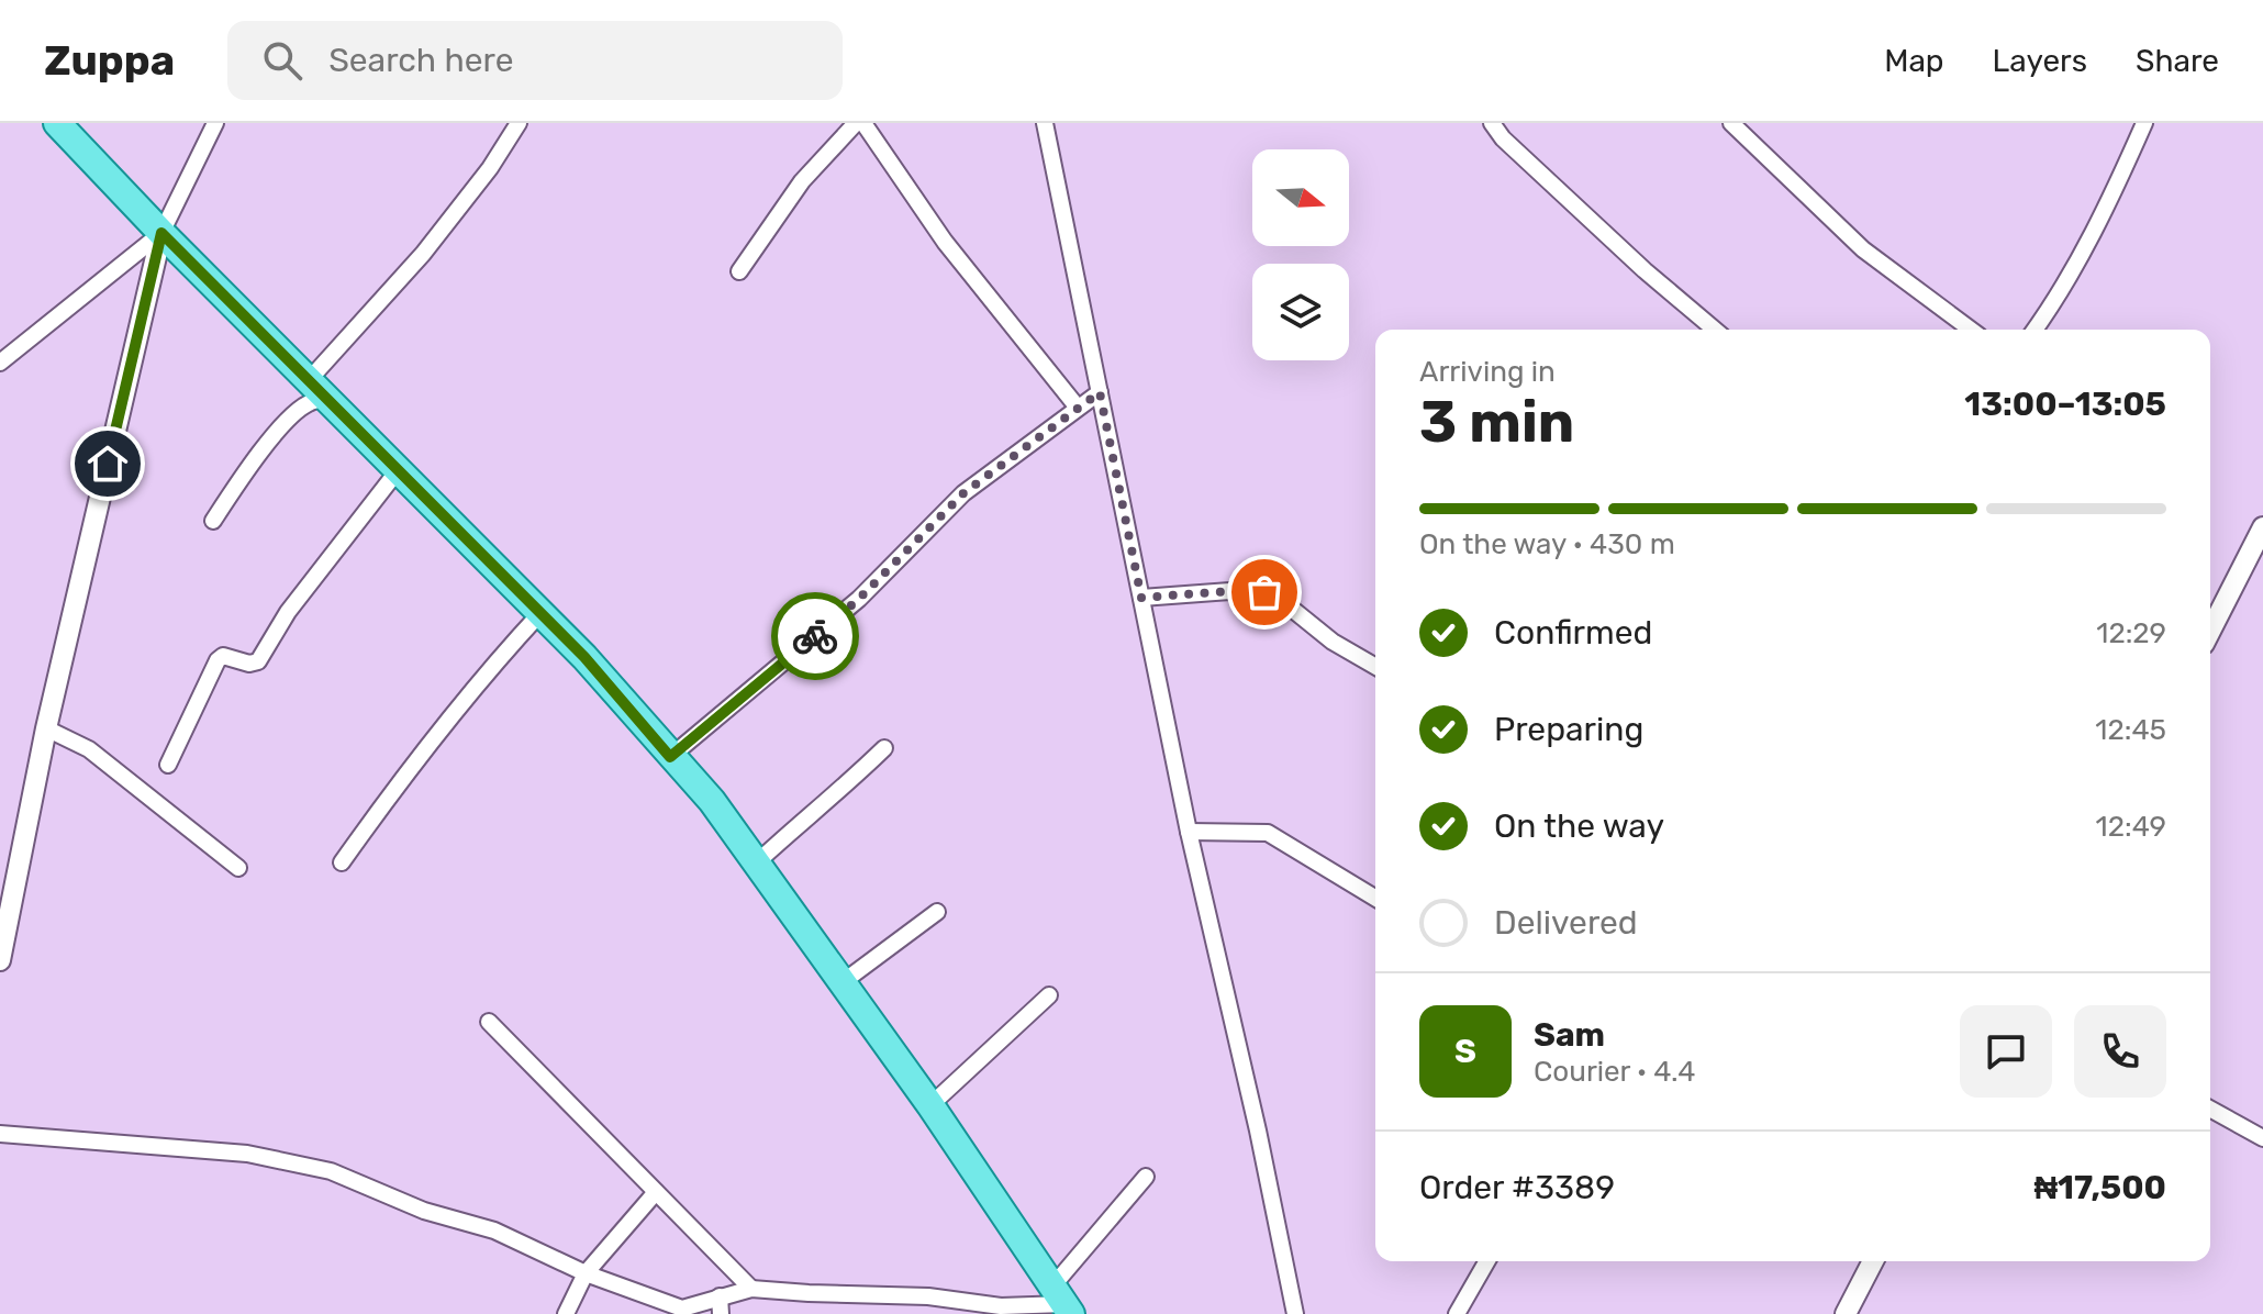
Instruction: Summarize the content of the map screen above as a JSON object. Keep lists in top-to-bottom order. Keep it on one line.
{"north":"right","page":{"header":"Zuppa","search":"Search here","nav":["Map","Layers","Share"],"heading":["3 min","Arriving in","13:00–13:05"],"panel":["Sam","Courier · 4.4","Order #3389","₦17,500"],"bar":"On the way · 430 m","list":[["Confirmed","12:29"],["Preparing","12:45"],["On the way","12:49"],"Delivered"],"round":"S"}}
